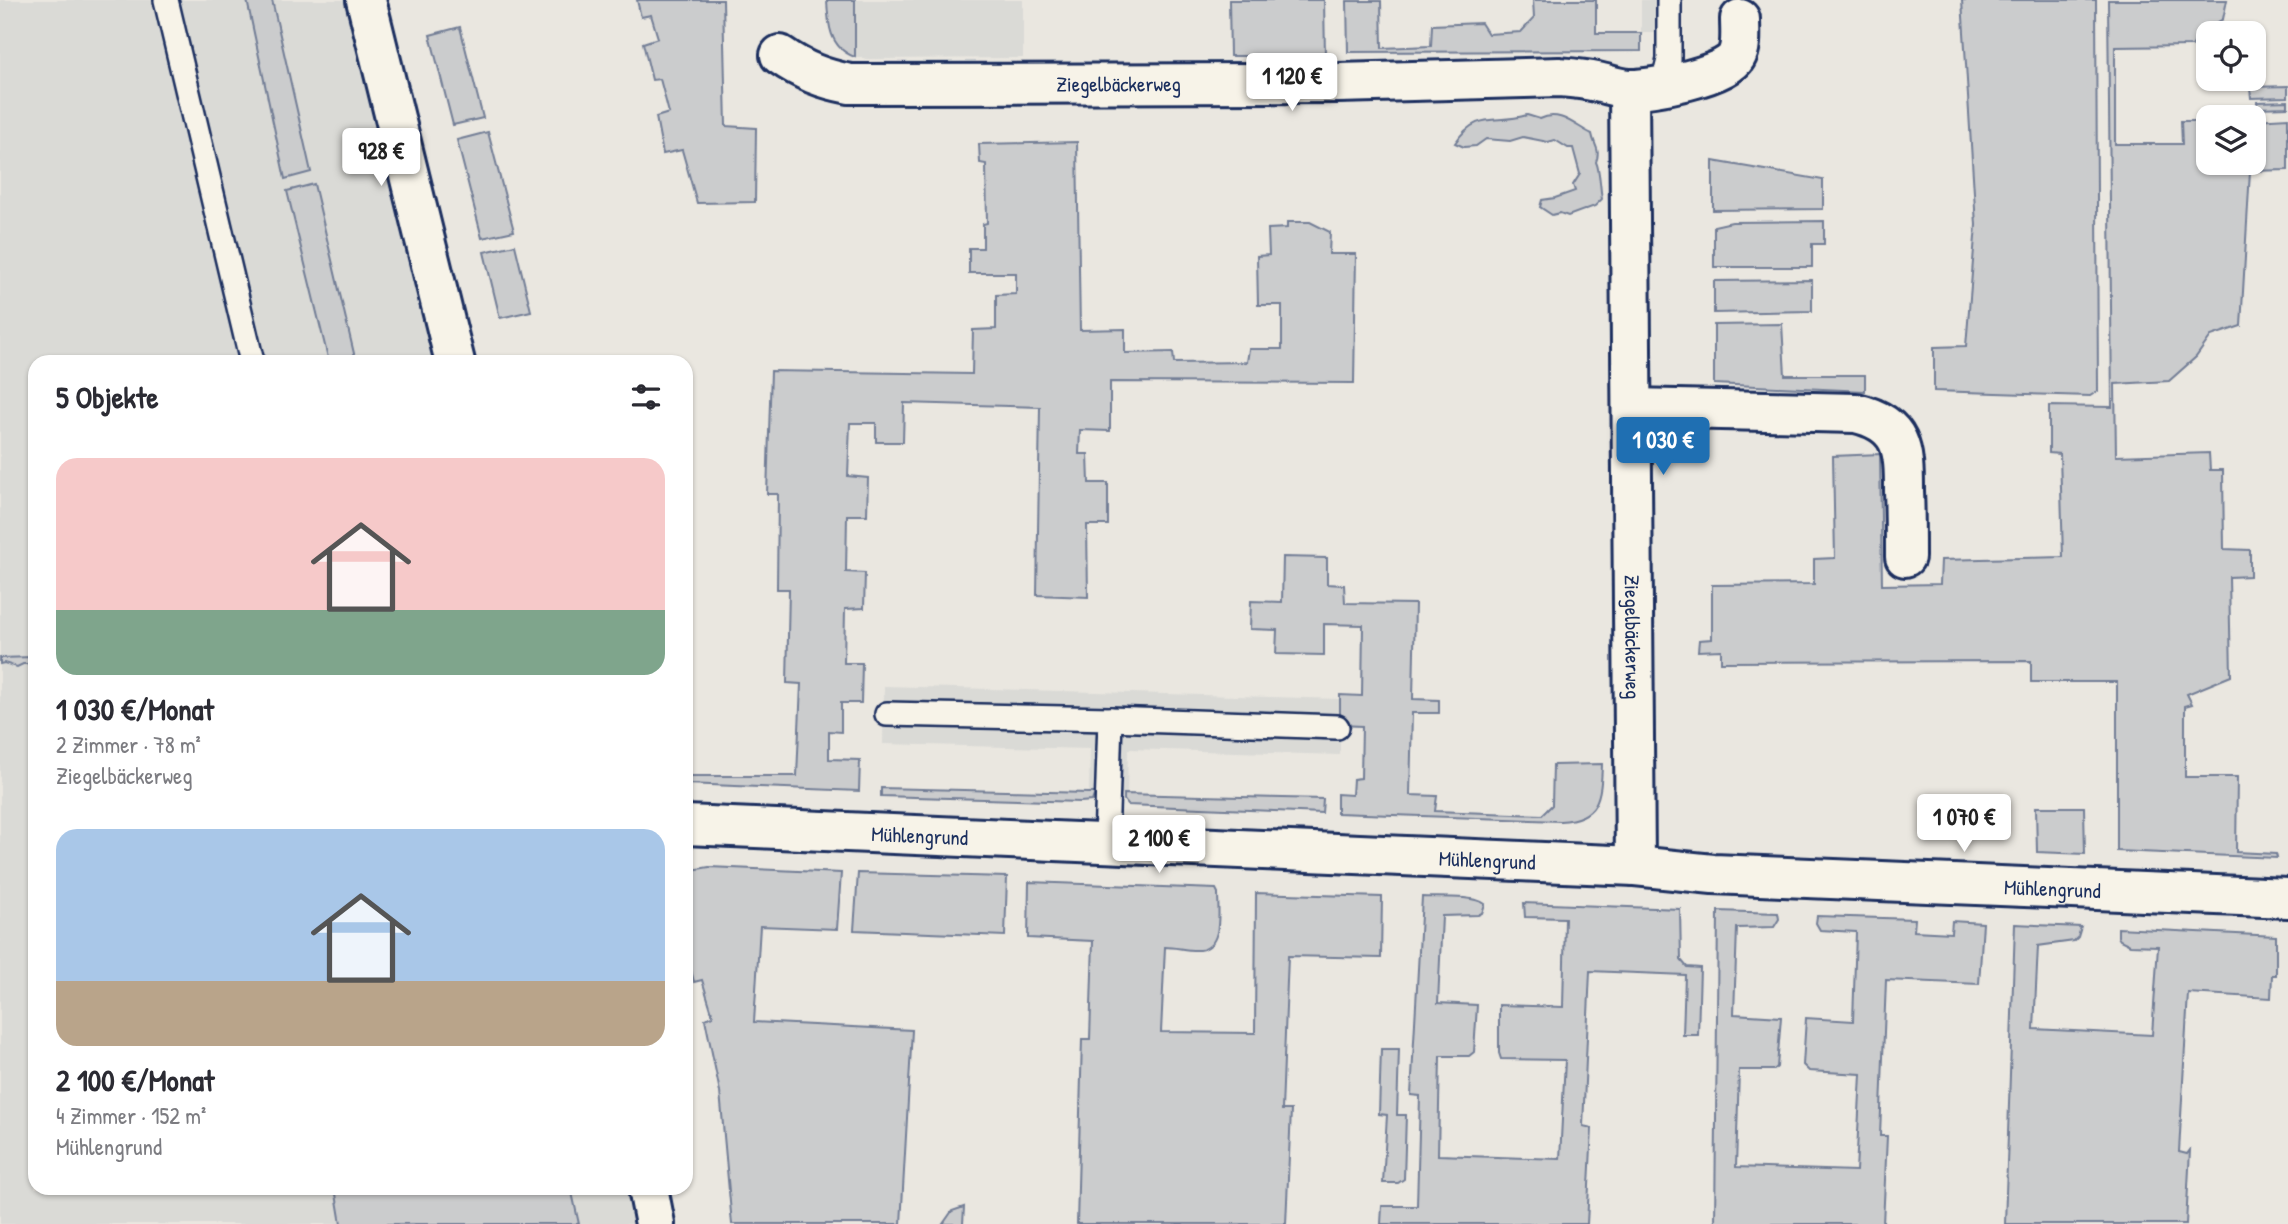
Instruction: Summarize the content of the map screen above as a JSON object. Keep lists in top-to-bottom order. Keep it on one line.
{"streets":{"street":["Ziegelbäckerweg","Mühlengrund"]},"crossings":[["Ziegelbäckerweg","Mühlengrund"]],"page":{"price":["1 120 €","928 €","1 030 €","1 070 €","2 100 €"],"heading":"5 Objekte","list":[{"name":"1 030 €/Monat","note":"2 Zimmer · 78 m² · Ziegelbäckerweg"},{"name":"2 100 €/Monat","note":"4 Zimmer · 152 m² · Mühlengrund"}]}}
